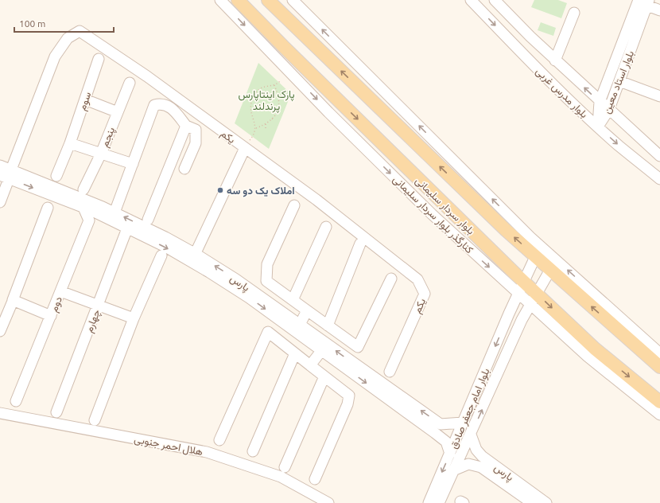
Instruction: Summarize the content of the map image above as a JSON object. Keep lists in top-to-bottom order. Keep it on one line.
{"streets":{"main road":["بلوار سردار سلیمانی"],"street":["بلوار استاد معین","بلوار مدرس غربی","سوم","یکم","پنجم","کنارگذر بلوار سردار سلیمانی","پارس","دوم","چهارم","بلوار امام جعفر صادق","هلال احمر جنوبی"]},"crossings":[["بلوار استاد معین","بلوار مدرس غربی"],["یکم","پارس"],["بلوار سردار سلیمانی","کنارگذر بلوار سردار سلیمانی"],["بلوار سردار سلیمانی","بلوار امام جعفر صادق"],["کنارگذر بلوار سردار سلیمانی","بلوار امام جعفر صادق"],["پارس","چهارم"],["پارس","بلوار امام جعفر صادق"]],"parks":["پارک اینتاپارس پرندلند"],"places":["املاک یک دو سه"],"scale_bar":"100 m"}
